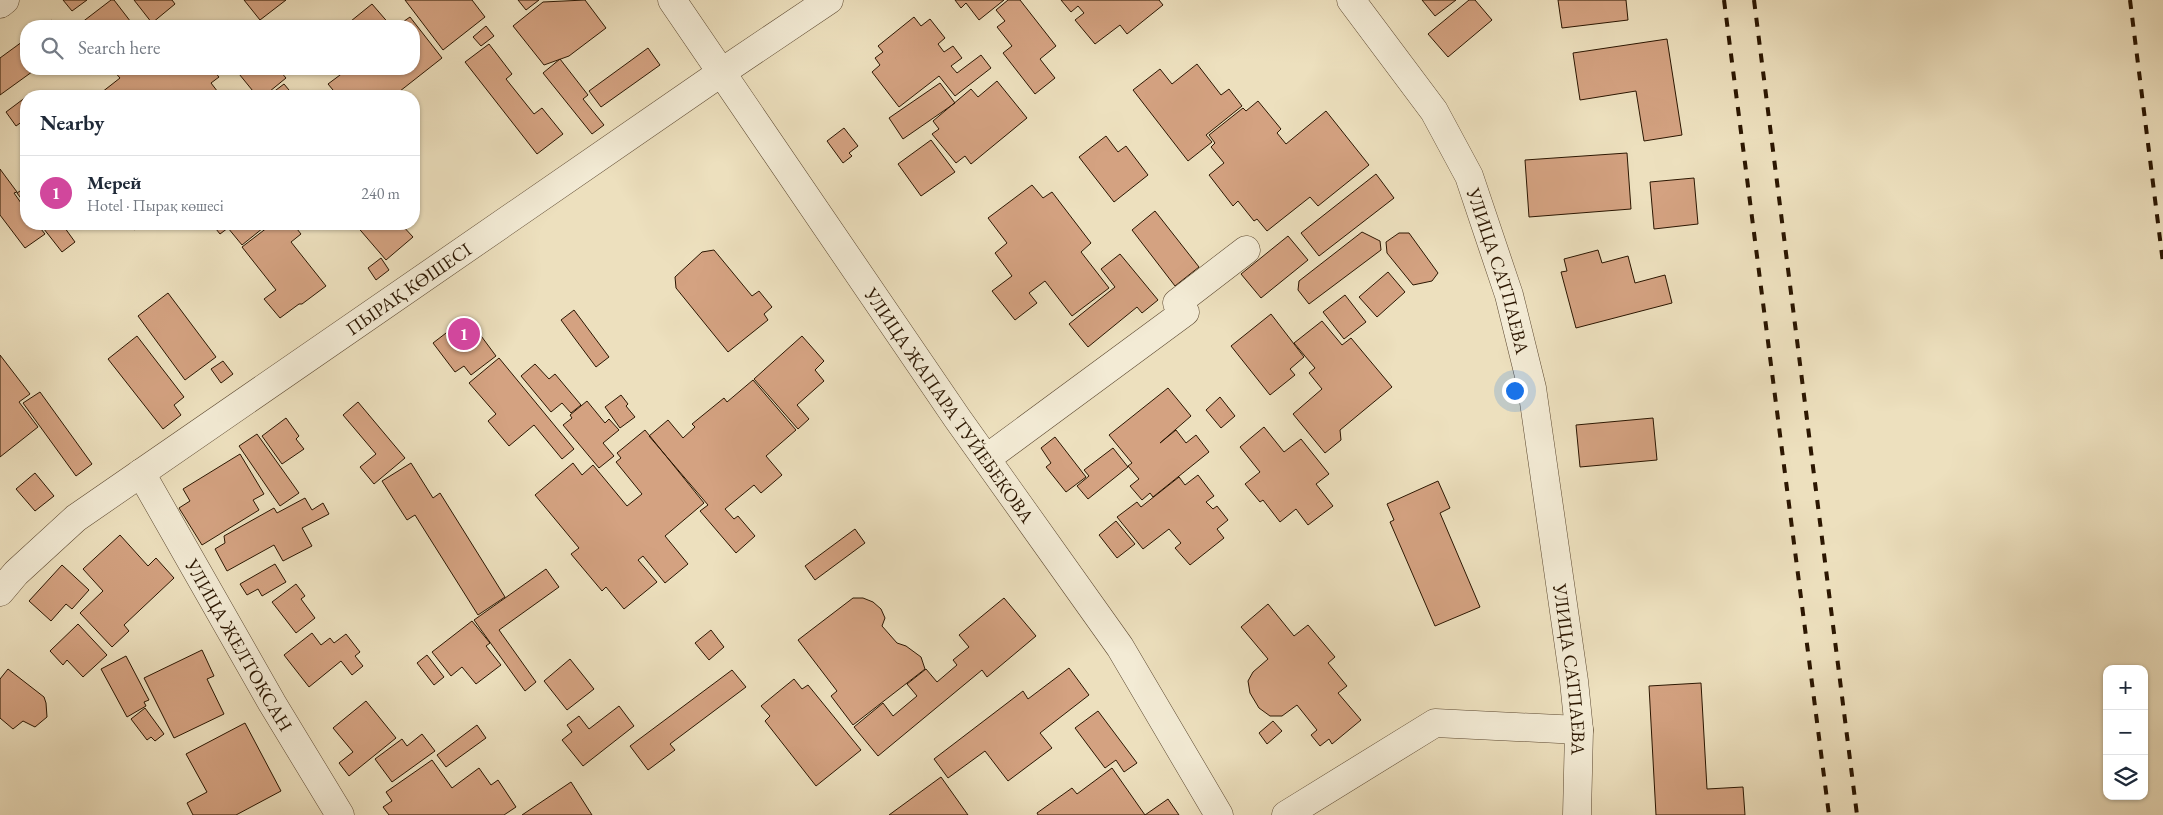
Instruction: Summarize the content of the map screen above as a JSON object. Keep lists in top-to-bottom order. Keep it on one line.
{"streets":{"street":["УЛИЦА САТПАЕВА","ПЫРАҚ КӨШЕСІ","УЛИЦА ЖАПАРА ТУЙЕБЕКОВА","УЛИЦА ЖЕЛТОКСАН"]},"crossings":[["ПЫРАҚ КӨШЕСІ","УЛИЦА ЖАПАРА ТУЙЕБЕКОВА"],["ПЫРАҚ КӨШЕСІ","УЛИЦА ЖЕЛТОКСАН"]],"page":{"search":"Search here","heading":"Nearby","list":[{"mark":"1","name":"Мерей","note":"Hotel · Пырақ көшесі","value":"240 m"}],"pins":"1","map_buttons":["+","−"]}}
